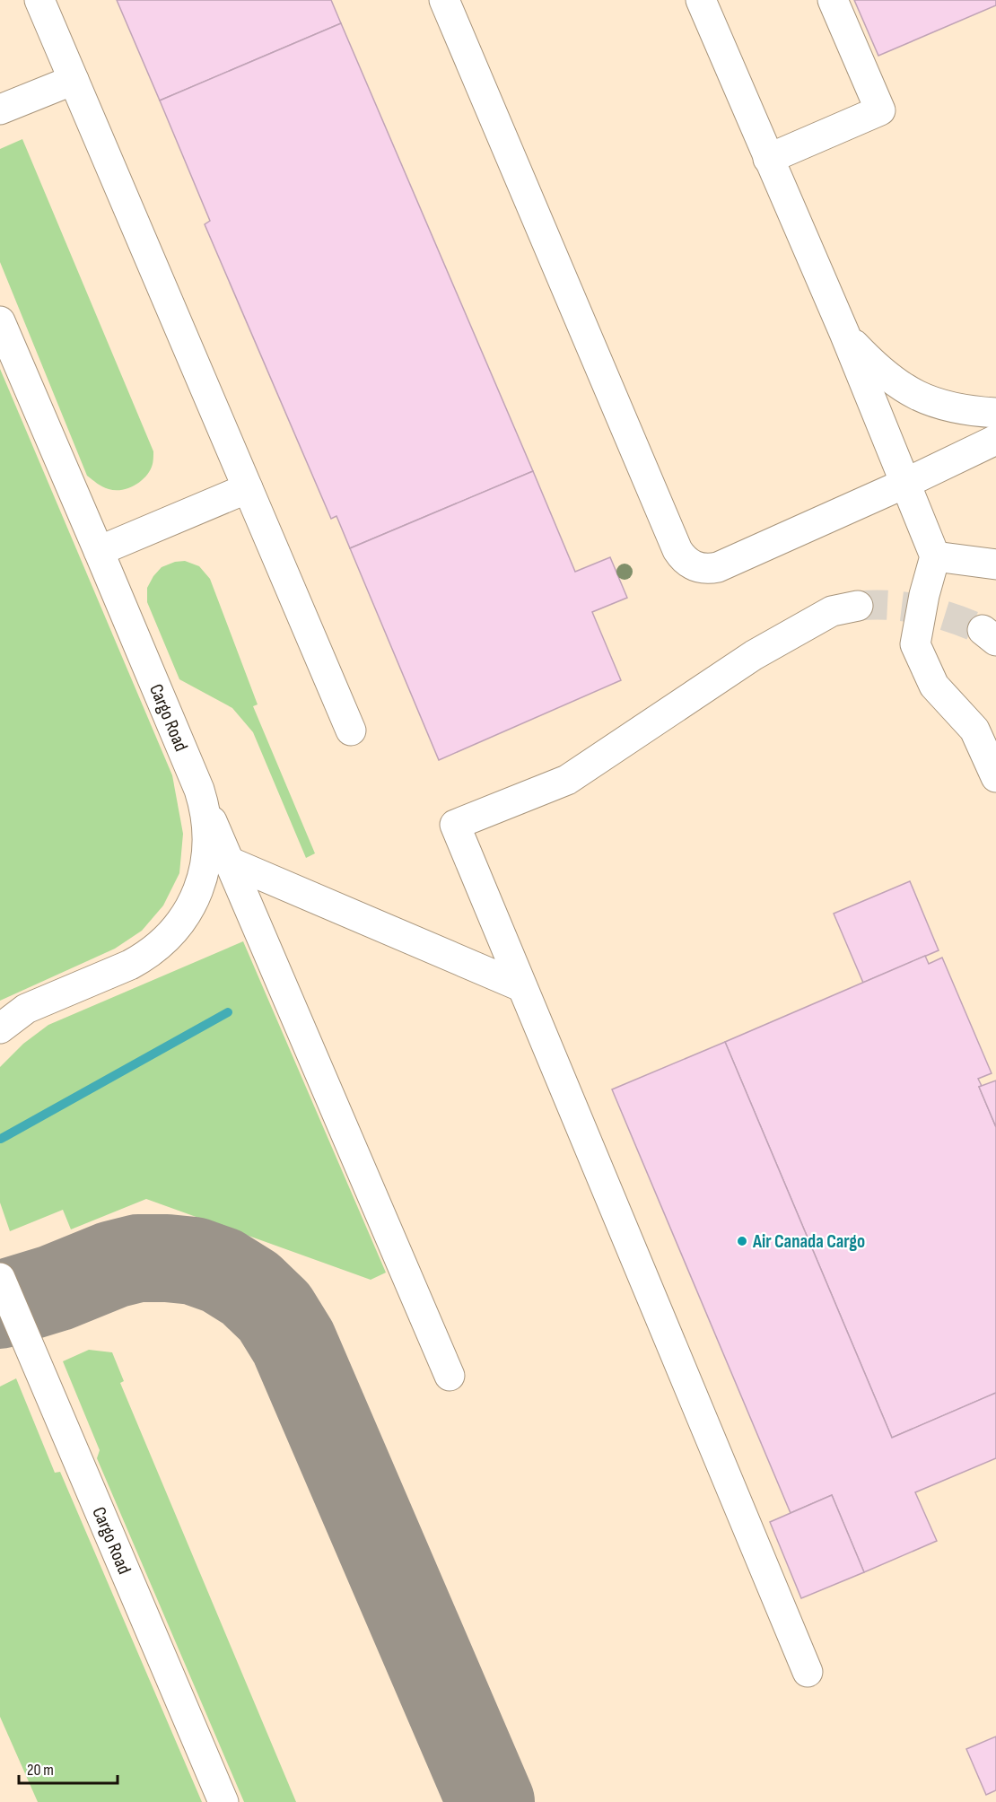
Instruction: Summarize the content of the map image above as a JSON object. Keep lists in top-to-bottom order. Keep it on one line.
{"streets":{"lane":["Cargo Road"]},"places":["Air Canada Cargo"],"scale_bar":"20 m"}
